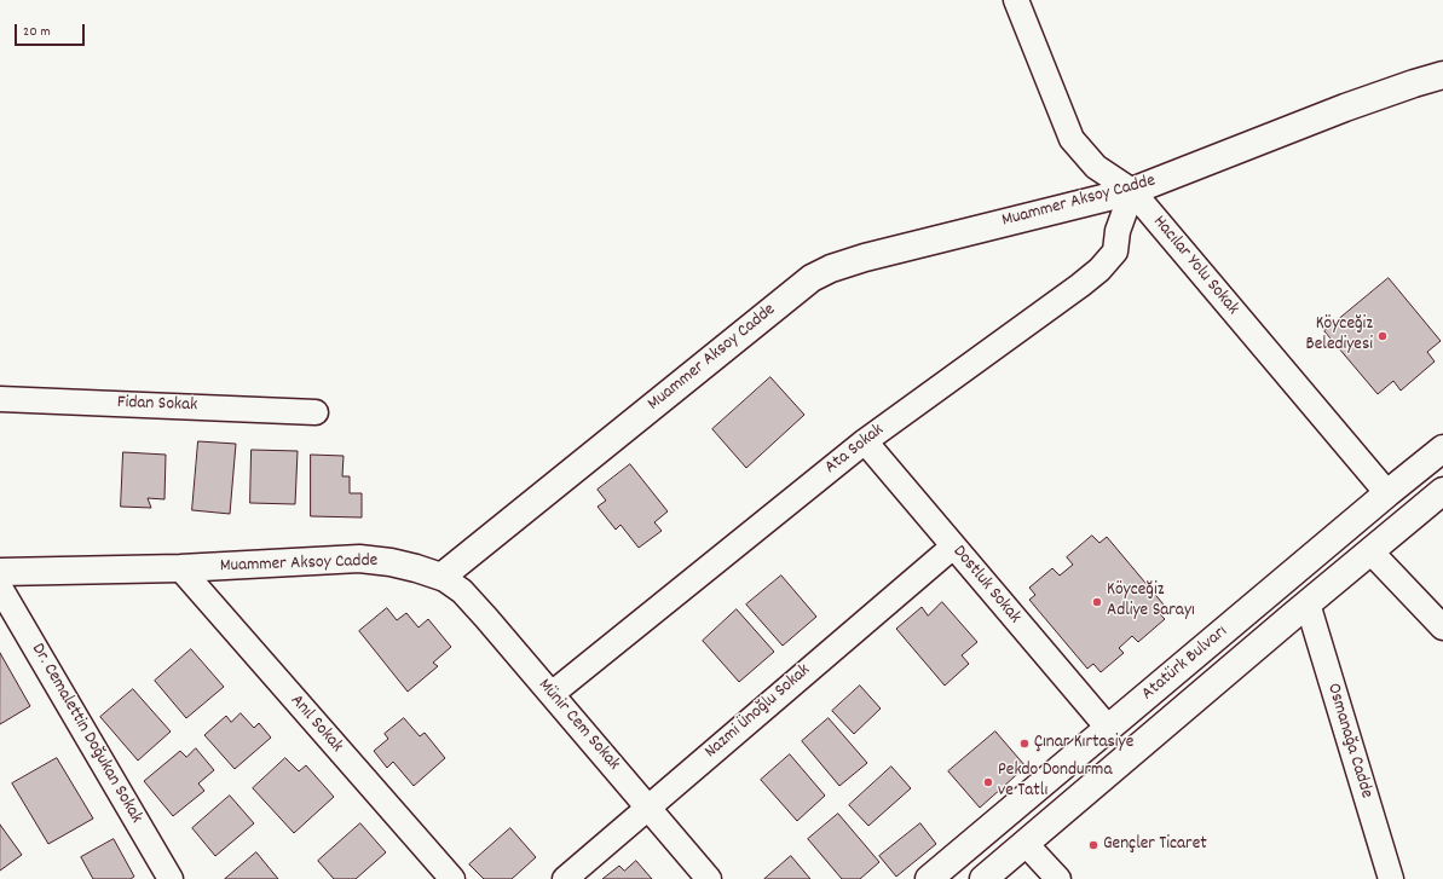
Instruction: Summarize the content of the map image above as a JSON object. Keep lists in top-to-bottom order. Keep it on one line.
{"streets":{"street":["Muammer Aksoy Cadde","Hacılar Yolu Sokak","Fidan Sokak","Ata Sokak","Dostluk Sokak","Atatürk Bulvarı","Nazmi Ünoğlu Sokak","Anıl Sokak","Münir Cem Sokak","Dr. Cemalettin Doğukan Sokak","Osmanağa Cadde"]},"crossings":[["Muammer Aksoy Cadde","Hacılar Yolu Sokak"],["Muammer Aksoy Cadde","Ata Sokak"],["Muammer Aksoy Cadde","Anıl Sokak"],["Muammer Aksoy Cadde","Münir Cem Sokak"],["Hacılar Yolu Sokak","Ata Sokak"],["Hacılar Yolu Sokak","Atatürk Bulvarı"],["Ata Sokak","Dostluk Sokak"],["Ata Sokak","Münir Cem Sokak"],["Dostluk Sokak","Atatürk Bulvarı"],["Dostluk Sokak","Nazmi Ünoğlu Sokak"],["Atatürk Bulvarı","Osmanağa Cadde"],["Nazmi Ünoğlu Sokak","Münir Cem Sokak"]],"places":["Köyceğiz Belediyesi","Köyceğiz Adliye Sarayı","Çınar Kırtasiye","Pekdo Dondurma ve Tatlı","Gençler Ticaret"],"scale_bar":"20 m"}
